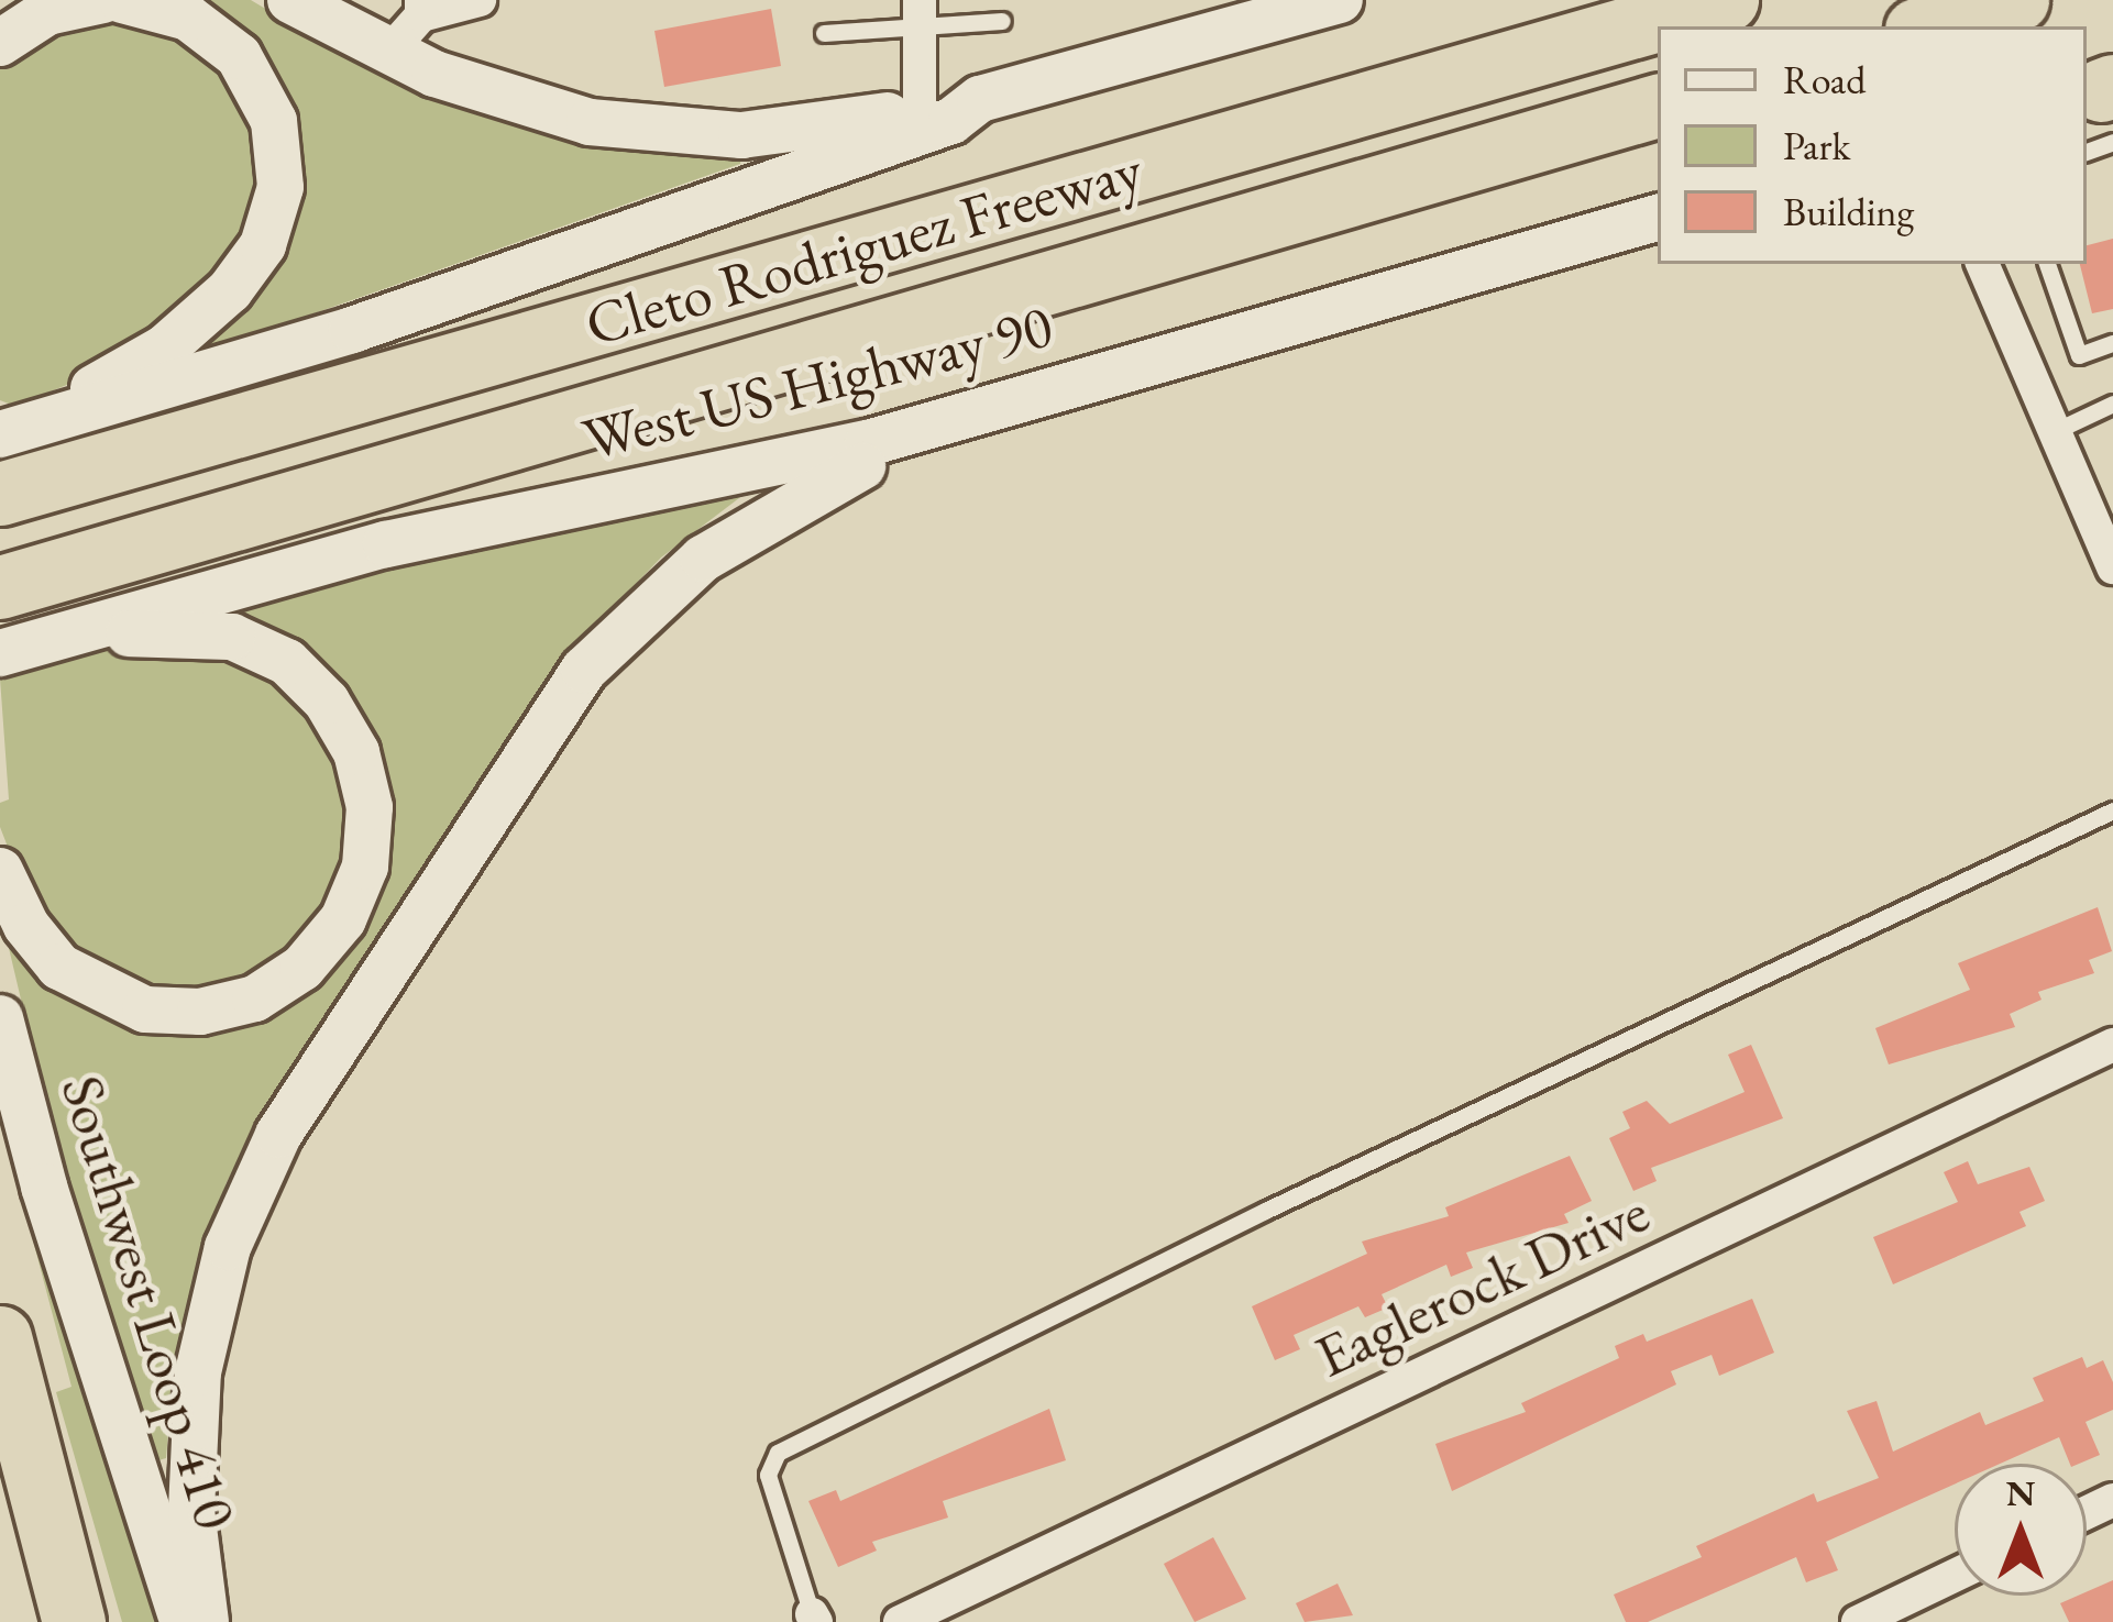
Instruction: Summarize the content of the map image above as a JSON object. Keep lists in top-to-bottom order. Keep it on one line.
{"streets":{"highway":["Cleto Rodriguez Freeway"],"main road":["West US Highway 90","Southwest Loop 410"],"street":["Eaglerock Drive"]},"legend":["Road","Park","Building"],"north":"top"}
